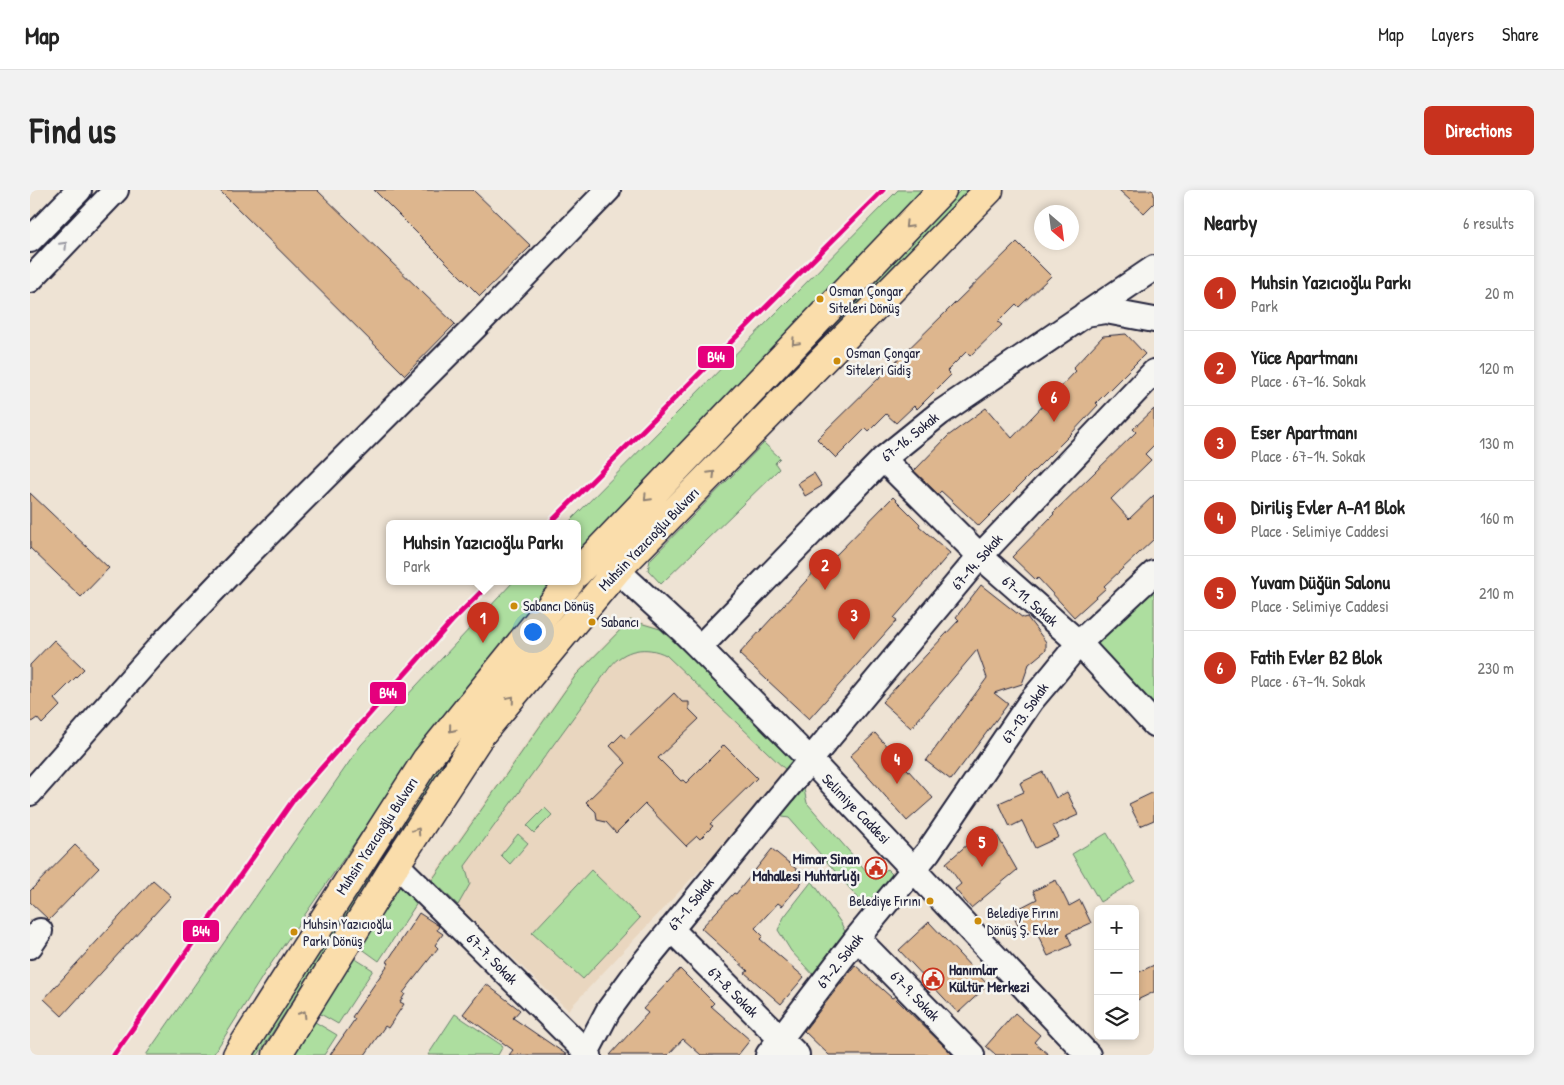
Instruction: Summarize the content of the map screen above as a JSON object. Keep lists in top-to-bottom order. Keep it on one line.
{"streets":{"main road":["Muhsin Yazıcıoğlu Bulvarı"],"street":["67-16. Sokak","67-14. Sokak","67-11. Sokak","67-13. Sokak","Selimiye Caddesi","67-1. Sokak","67-7. Sokak","67-2. Sokak","67-8. Sokak","67-9. Sokak"]},"crossings":[["67-16. Sokak","67-11. Sokak"],["67-16. Sokak","Selimiye Caddesi"],["Muhsin Yazıcıoğlu Bulvarı","Selimiye Caddesi"],["Muhsin Yazıcıoğlu Bulvarı","67-7. Sokak"],["67-14. Sokak","67-11. Sokak"],["67-14. Sokak","Selimiye Caddesi"],["67-14. Sokak","67-1. Sokak"],["67-11. Sokak","67-13. Sokak"],["67-13. Sokak","Selimiye Caddesi"],["67-13. Sokak","67-2. Sokak"],["Selimiye Caddesi","67-1. Sokak"],["Selimiye Caddesi","67-2. Sokak"],["67-1. Sokak","67-7. Sokak"],["67-1. Sokak","67-8. Sokak"],["67-2. Sokak","67-8. Sokak"],["67-2. Sokak","67-9. Sokak"]],"places":{"other":["Osman Çongar Siteleri Dönüş","Osman Çongar Siteleri Gidiş","Sabancı Dönüş","Sabancı","Belediye Fırını","Belediye Fırını Dönüş Ş. Evler","Muhsin Yazıcıoğlu Parkı Dönüş"],"public building":["Mimar Sinan Mahallesi Muhtarlığı","Hanımlar Kültür Merkezi"]},"lines":["transit line B44"],"north":"bottom right","page":{"header":"Map","nav":["Map","Layers","Share"],"buttons":"Directions","title":"Find us","heading":["Nearby","6 results"],"list":[{"mark":"1","name":"Muhsin Yazıcıoğlu Parkı","note":"Park","value":"20 m"},{"mark":"2","name":"Yüce Apartmanı","note":"Place · 67-16. Sokak","value":"120 m"},{"mark":"3","name":"Eser Apartmanı","note":"Place · 67-14. Sokak","value":"130 m"},{"mark":"4","name":"Diriliş Evler A-A1 Blok","note":"Place · Selimiye Caddesi","value":"160 m"},{"mark":"5","name":"Yuvam Düğün Salonu","note":"Place · Selimiye Caddesi","value":"210 m"},{"mark":"6","name":"Fatih Evler B2 Blok","note":"Place · 67-14. Sokak","value":"230 m"}],"pins":["6","2","3","1","4","5"],"popup":["Muhsin Yazıcıoğlu Parkı","Park"],"map_buttons":["+","−"]}}
